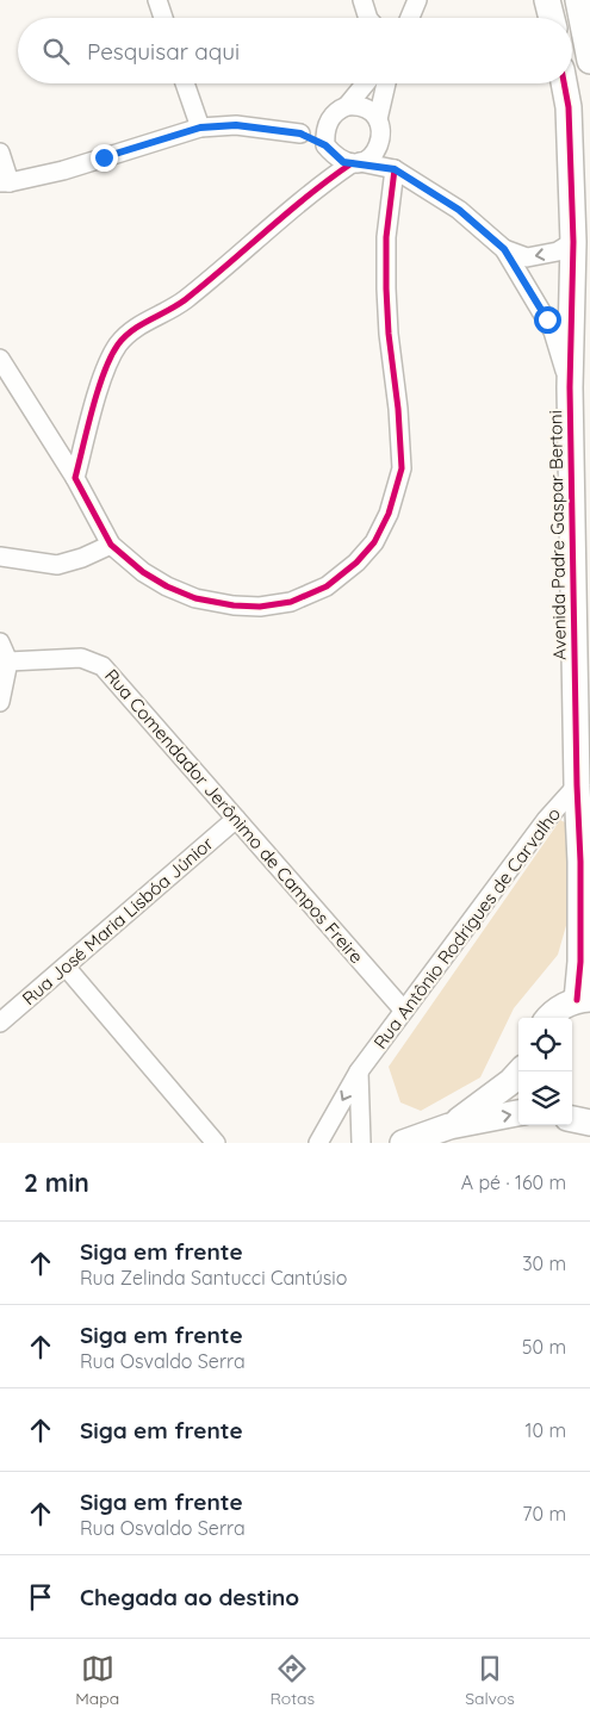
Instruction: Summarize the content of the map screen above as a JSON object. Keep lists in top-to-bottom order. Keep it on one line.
{"streets":{"street":["Avenida Padre Gaspar Bertoni","Rua Comendador Jerônimo de Campos Freire","Rua José Maria Lisbóa Júnior","Rua Antônio Rodrigues de Carvalho"]},"crossings":[["Avenida Padre Gaspar Bertoni","Rua Antônio Rodrigues de Carvalho"],["Rua Comendador Jerônimo de Campos Freire","Rua José Maria Lisbóa Júnior"],["Rua Comendador Jerônimo de Campos Freire","Rua Antônio Rodrigues de Carvalho"]],"page":{"search":"Pesquisar aqui","heading":["2 min","A pé · 160 m"],"list":[["Siga em frente","Rua Zelinda Santucci Cantúsio","30 m"],["Siga em frente","Rua Osvaldo Serra","50 m"],["Siga em frente","10 m"],["Siga em frente","Rua Osvaldo Serra","70 m"],"Chegada ao destino"],"nav":["Mapa","Rotas","Salvos"]}}
